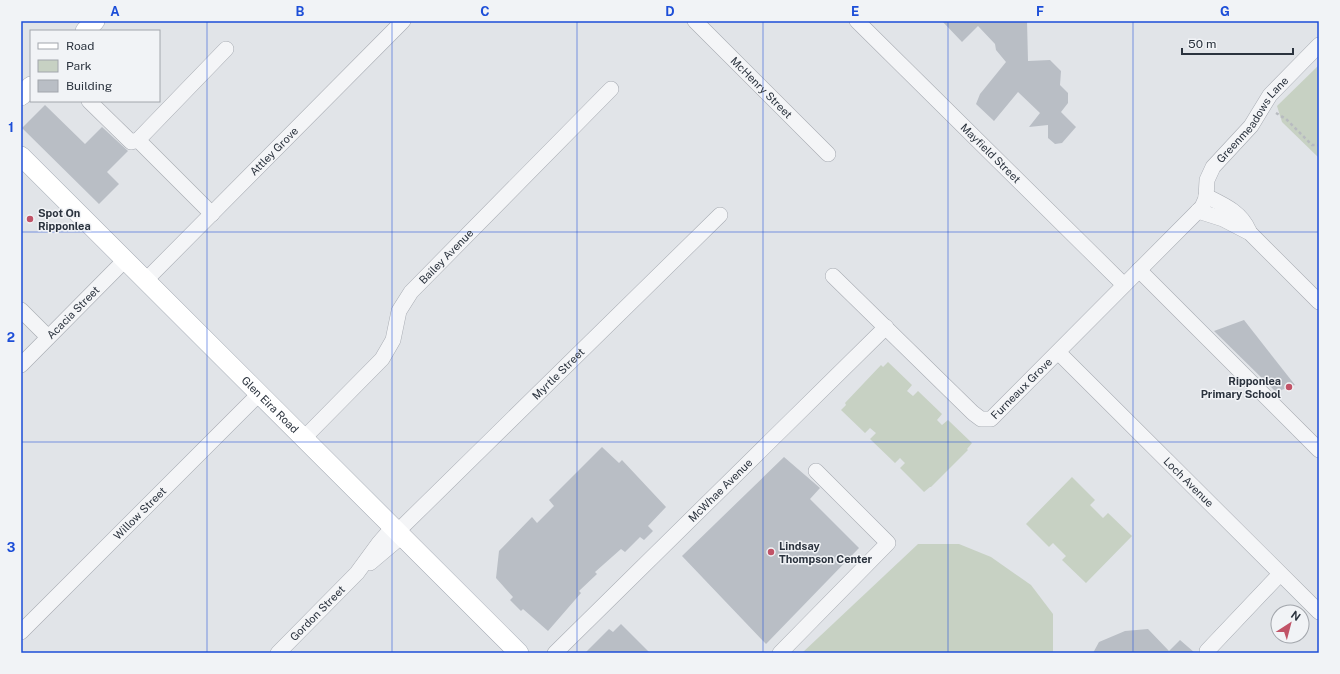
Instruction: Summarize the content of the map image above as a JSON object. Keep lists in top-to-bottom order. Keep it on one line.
{"streets":{"main road":["Glen Eira Road"],"street":["McHenry Street","Greenmeadows Lane","Attley Grove","Mayfield Street","Bailey Avenue","Acacia Street","Myrtle Street","Furneaux Grove","Loch Avenue","McWhae Avenue","Willow Street","Gordon Street"]},"crossings":[["Greenmeadows Lane","Furneaux Grove"],["Attley Grove","Glen Eira Road"],["Mayfield Street","Furneaux Grove"],["Bailey Avenue","Glen Eira Road"],["Acacia Street","Glen Eira Road"],["Myrtle Street","Glen Eira Road"],["Myrtle Street","Gordon Street"],["Furneaux Grove","Loch Avenue"],["Furneaux Grove","McWhae Avenue"],["Glen Eira Road","Willow Street"],["Glen Eira Road","Gordon Street"]],"places":["Spot On Ripponlea","Ripponlea Primary School","Lindsay Thompson Center"],"legend":["Road","Park","Building"],"scale_bar":"50 m","north":"top right","grid":{"columns":["A","B","C","D","E","F","G"],"rows":["1","2","3"]}}
